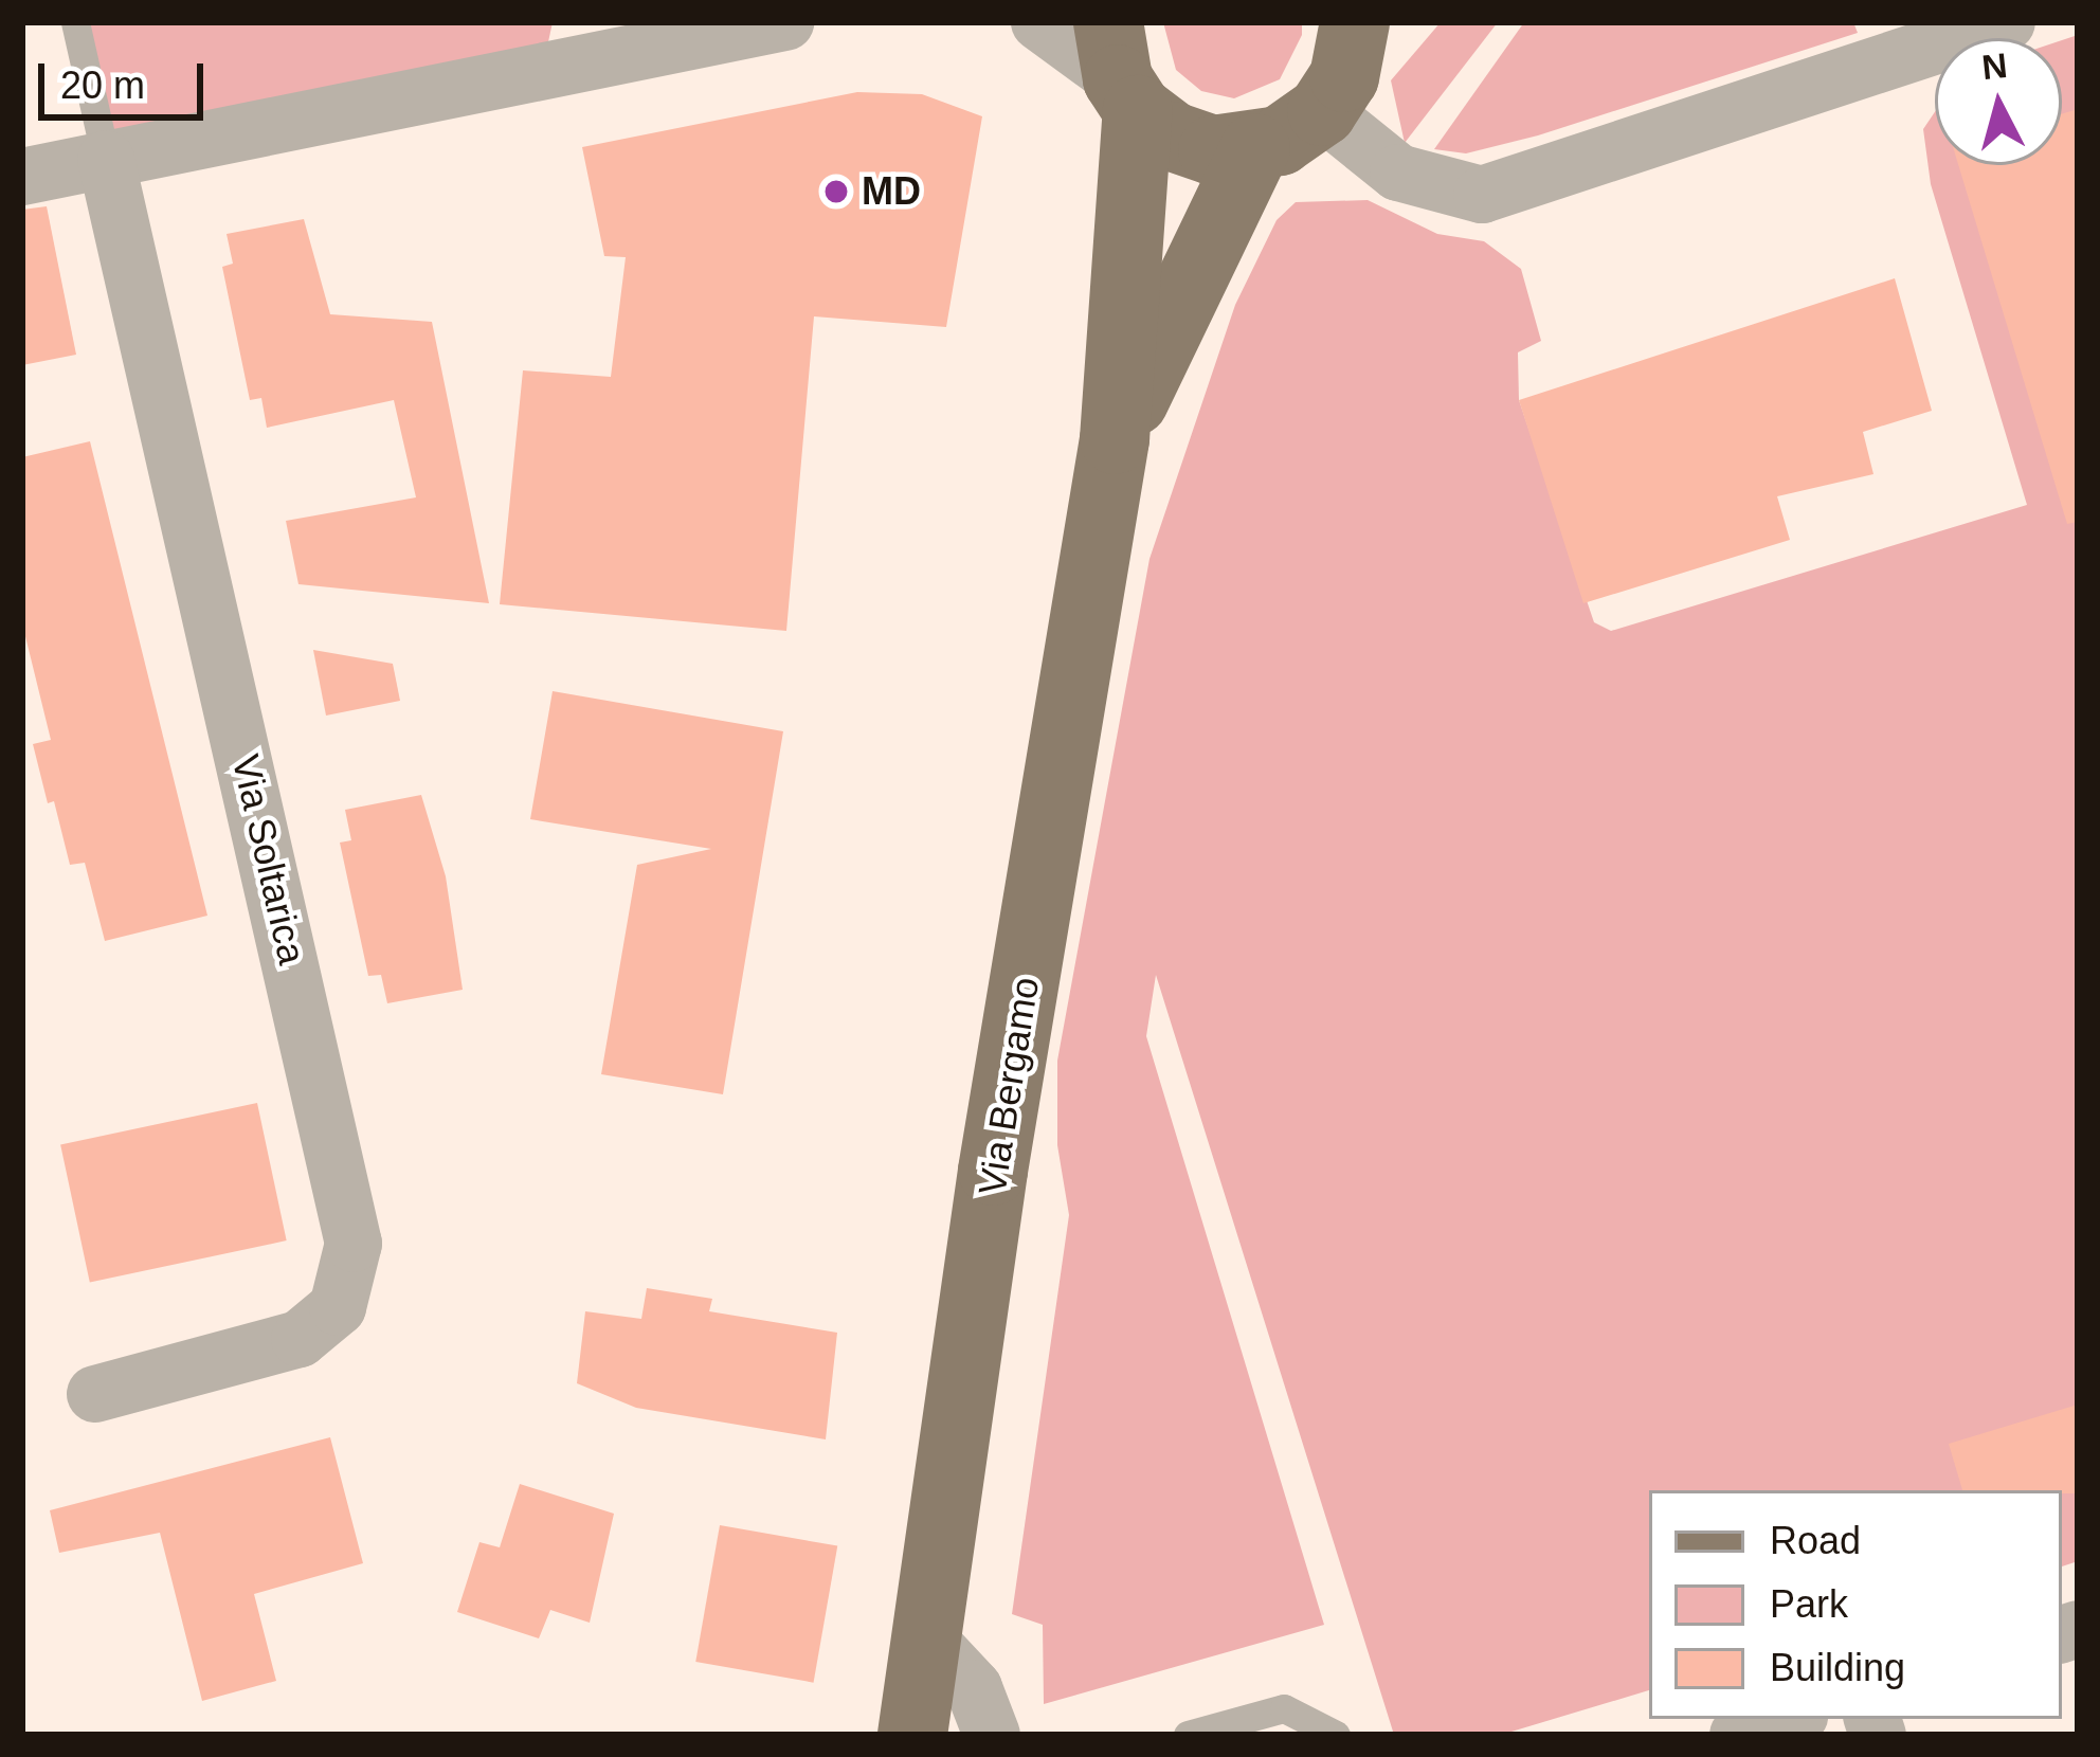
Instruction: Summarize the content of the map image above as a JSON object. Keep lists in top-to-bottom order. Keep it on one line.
{"streets":{"main road":["Via Bergamo"],"street":["Via Soltarica"]},"places":["MD"],"legend":["Road","Park","Building"],"scale_bar":"20 m","north":"top"}
